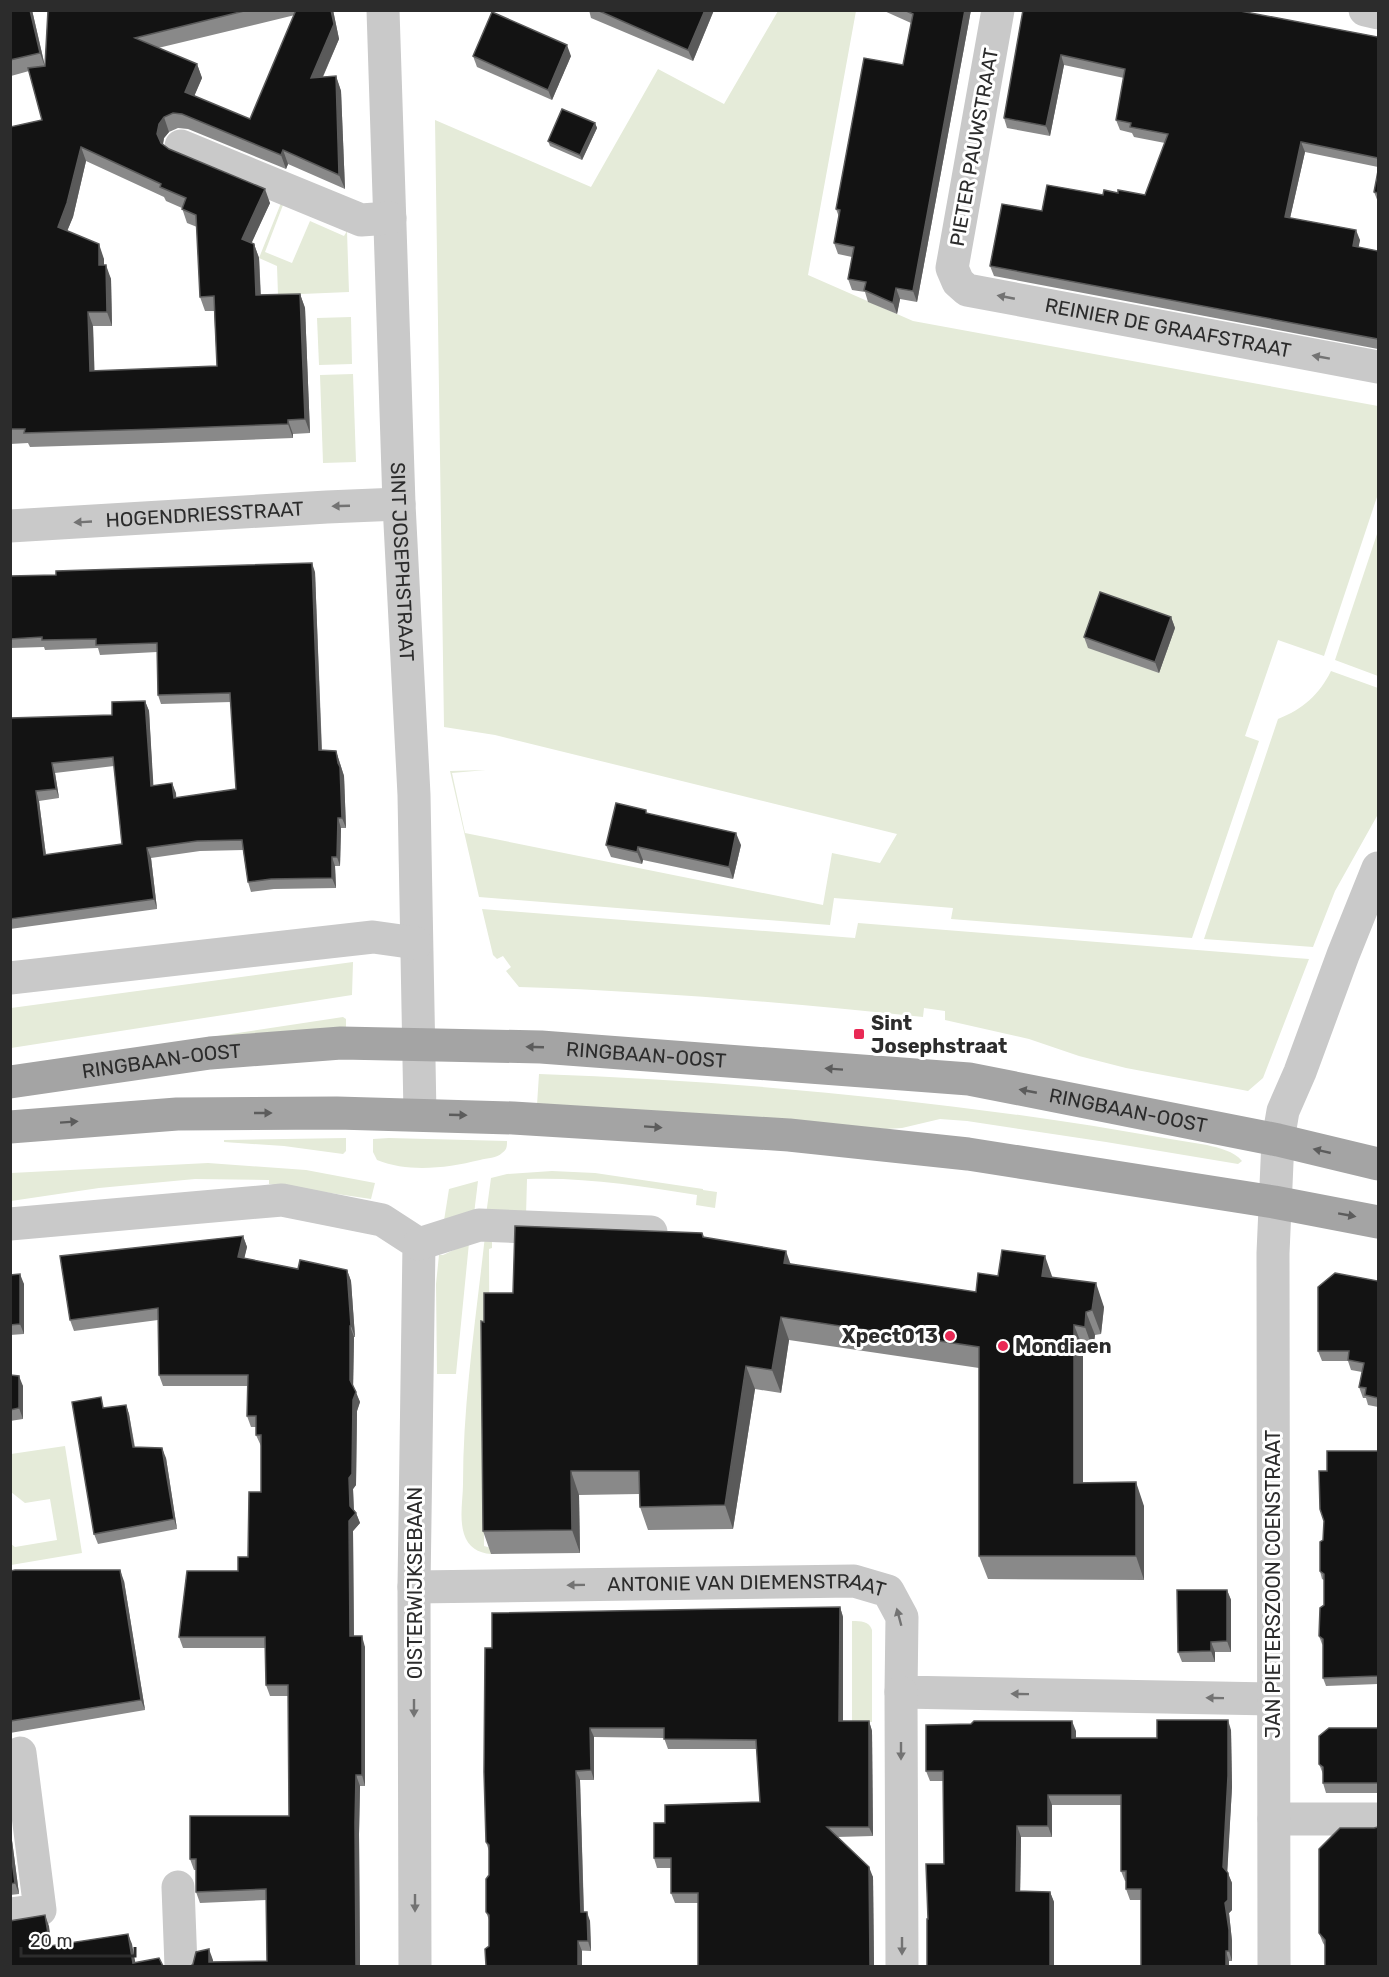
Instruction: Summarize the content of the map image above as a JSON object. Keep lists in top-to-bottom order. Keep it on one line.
{"streets":{"main road":["RINGBAAN-OOST"],"street":["PIETER PAUWSTRAAT","REINIER DE GRAAFSTRAAT","HOGENDRIESSTRAAT","SINT JOSEPHSTRAAT","OISTERWIJKSEBAAN","JAN PIETERSZOON COENSTRAAT","ANTONIE VAN DIEMENSTRAAT"]},"crossings":[["PIETER PAUWSTRAAT","REINIER DE GRAAFSTRAAT"],["HOGENDRIESSTRAAT","SINT JOSEPHSTRAAT"],["SINT JOSEPHSTRAAT","RINGBAAN-OOST"],["OISTERWIJKSEBAAN","ANTONIE VAN DIEMENSTRAAT"]],"one_way":["REINIER DE GRAAFSTRAAT","HOGENDRIESSTRAAT","OISTERWIJKSEBAAN"],"places":{"transit":["Sint Josephstraat"],"other":["Xpect013","Mondiaen"]},"scale_bar":"20 m"}
